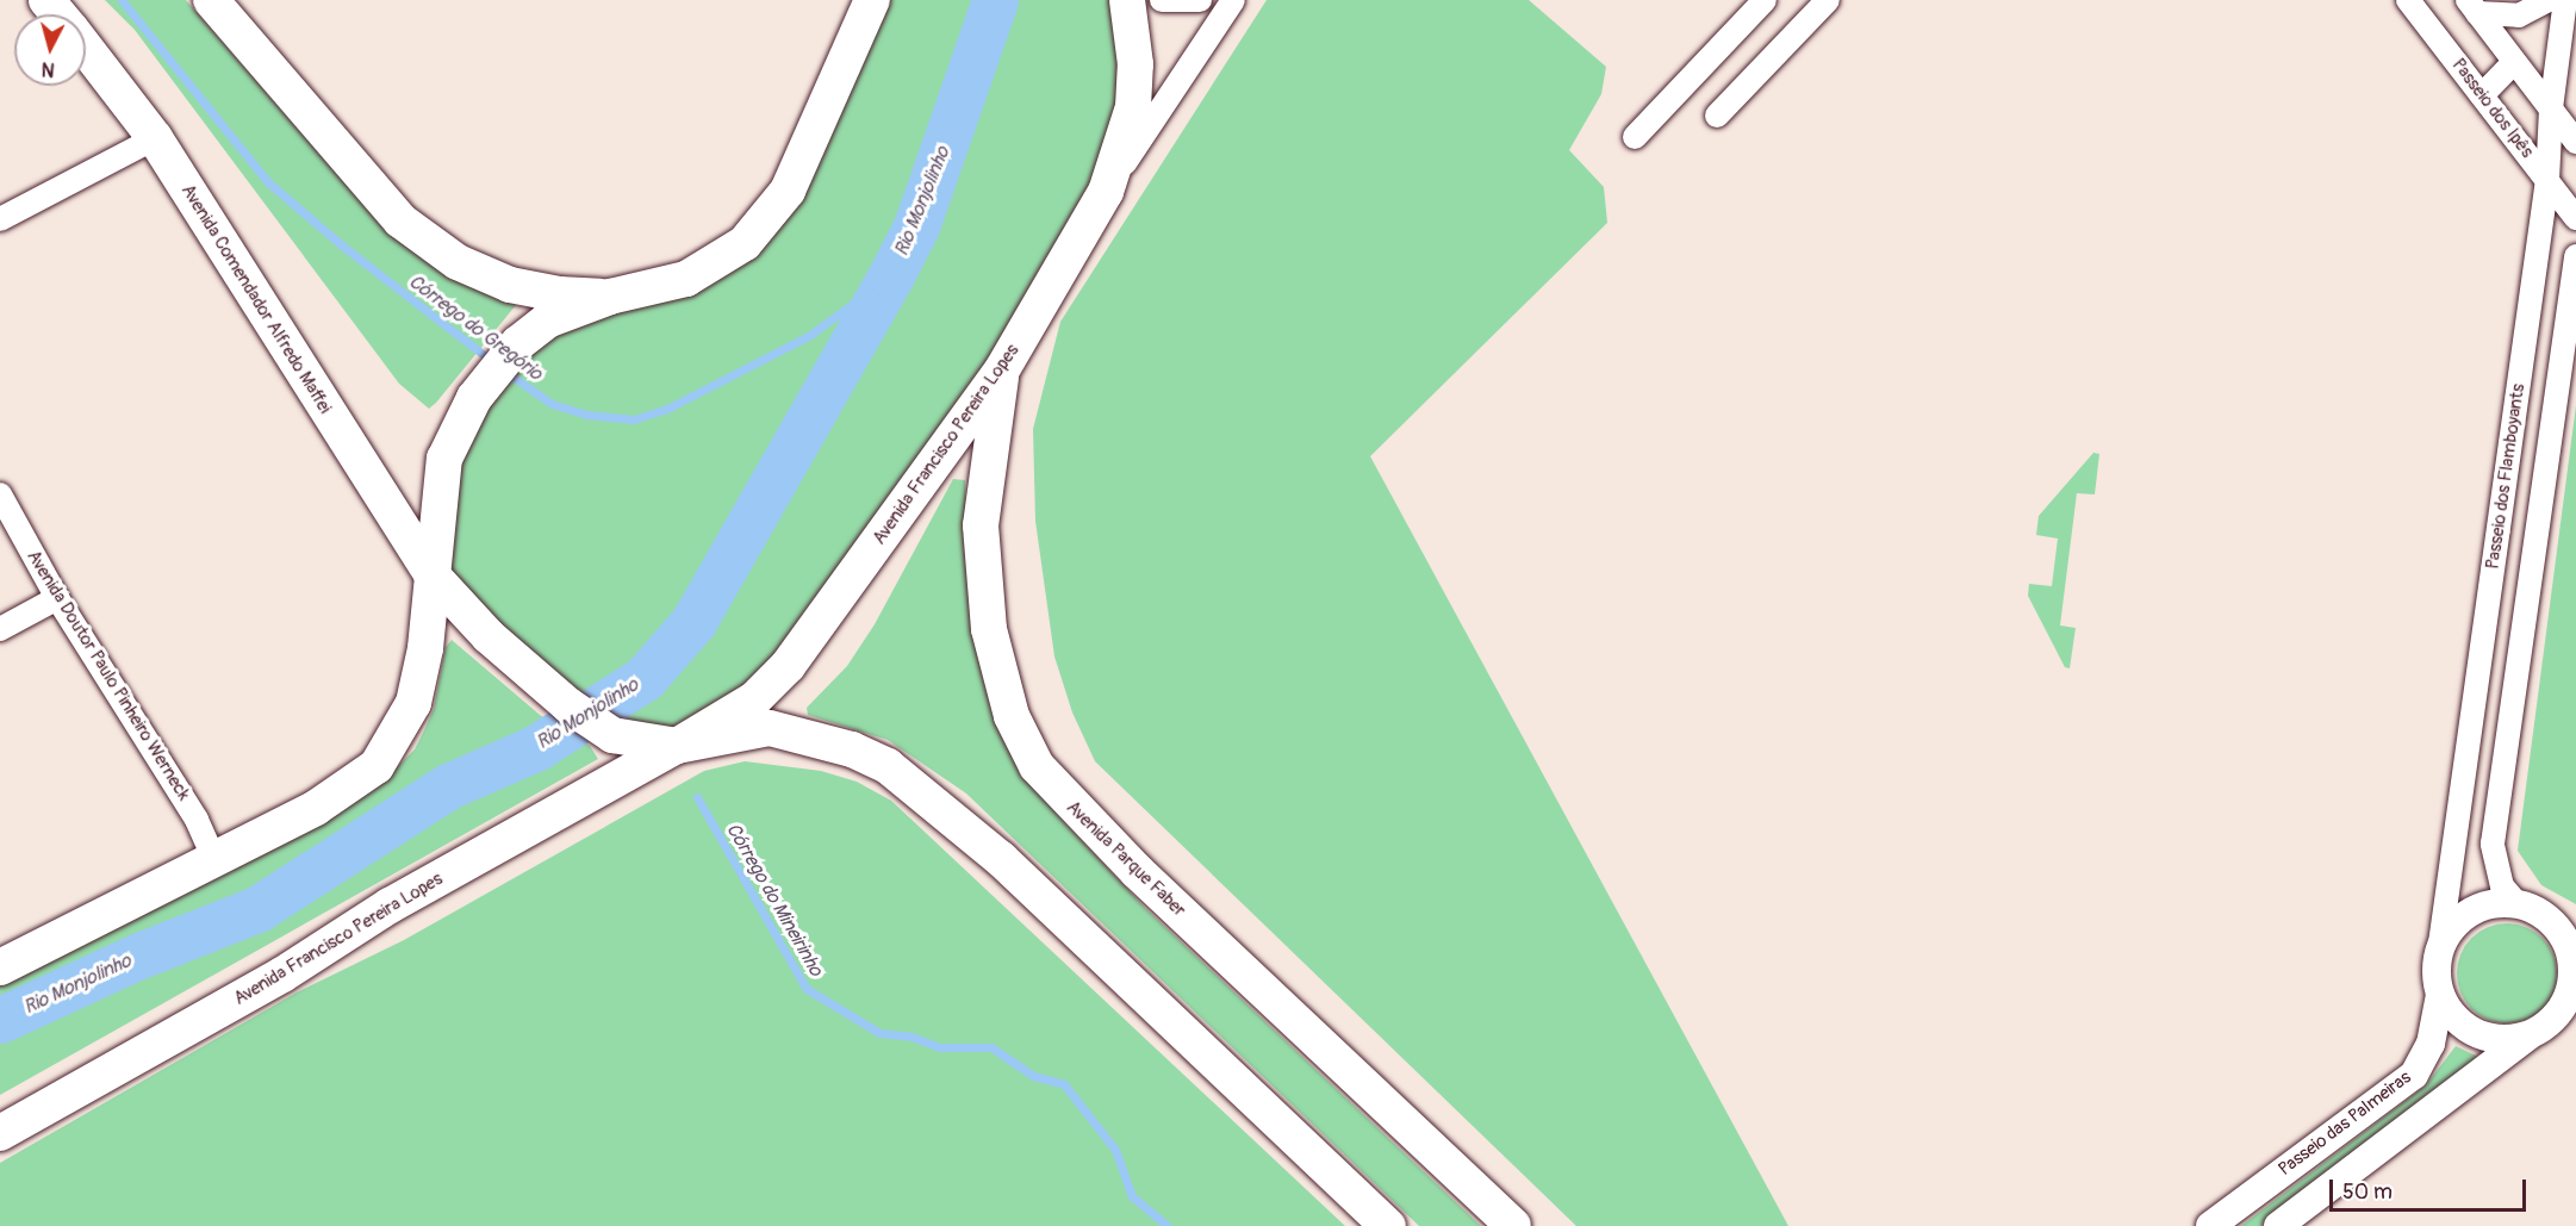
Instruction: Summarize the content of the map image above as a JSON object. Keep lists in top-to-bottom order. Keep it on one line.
{"streets":{"main road":["Avenida Comendador Alfredo Maffei","Avenida Francisco Pereira Lopes","Avenida Parque Faber"],"street":["Passeio dos Ipês","Passeio dos Flamboyants","Avenida Doutor Paulo Pinheiro Werneck","Passeio das Palmeiras"]},"crossings":[["Passeio dos Ipês","Passeio dos Flamboyants"],["Avenida Francisco Pereira Lopes","Avenida Parque Faber"],["Passeio dos Flamboyants","Passeio das Palmeiras"]],"water":["Rio Monjolinho","Córrego do Gregório","Córrego do Mineirinho"],"scale_bar":"50 m","north":"bottom"}
